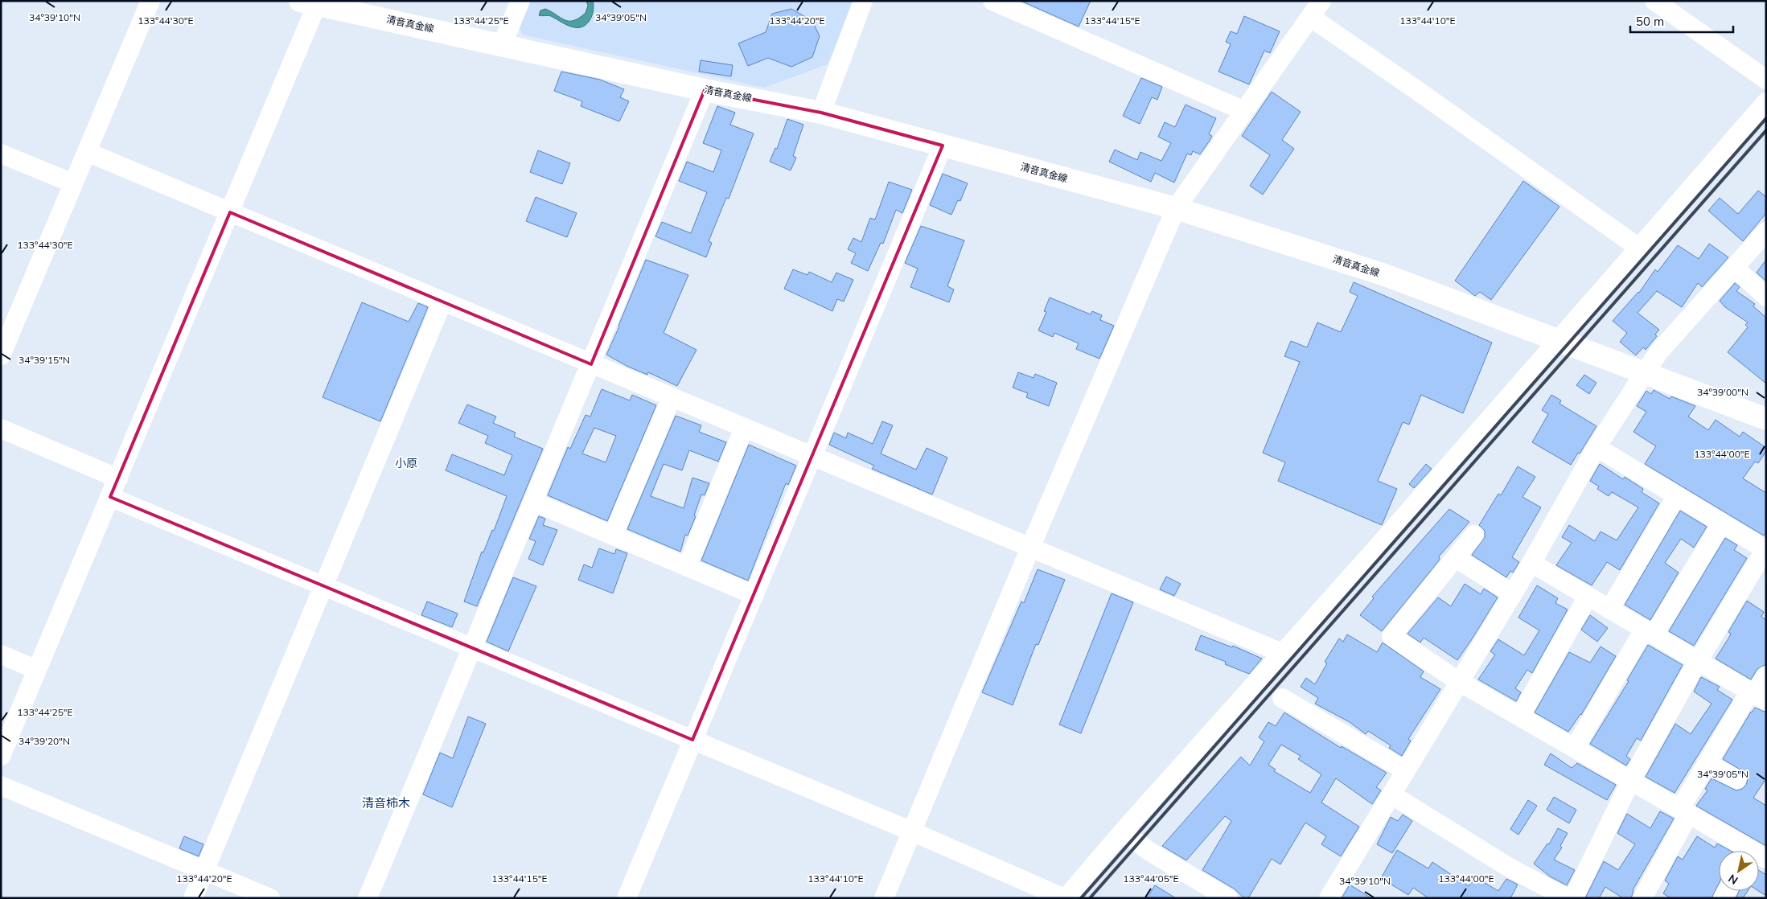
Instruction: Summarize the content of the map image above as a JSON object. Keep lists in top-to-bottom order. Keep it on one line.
{"streets":{"main road":["清音真金線"]},"districts":["小原","清音柿木"],"scale_bar":"50 m","north":"bottom left","coordinates":["34°39'10\"N","34°39'05\"N","133°44'30\"E","133°44'25\"E","133°44'20\"E","133°44'15\"E","133°44'10\"E","34°39'15\"N","34°39'00\"N","133°44'00\"E","34°39'20\"N","133°44'05\"E"]}
